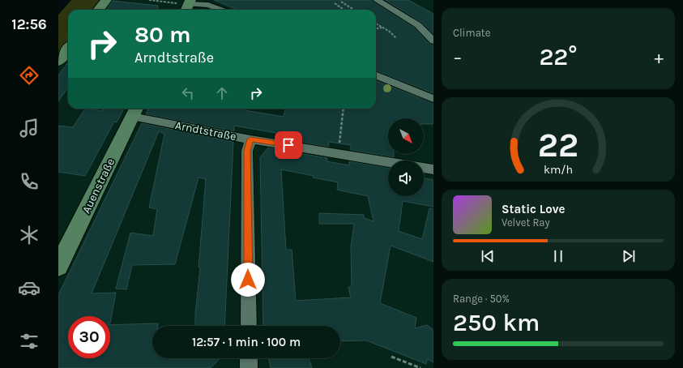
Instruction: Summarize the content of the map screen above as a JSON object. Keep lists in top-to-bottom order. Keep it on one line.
{"streets":{"main road":["Auenstraße"],"street":["Arndtstraße"]},"crossings":[["Arndtstraße","Auenstraße"]],"north":"bottom right","page":{"tabs":"12:56","tile":["Climate",["Range · 50%","250 km"]],"turn":["80 m","Arndtstraße"],"heat":["−","22°","+"],"song":["Static Love","Velvet Ray"],"limit":"30","trip":"12:57 · 1 min · 100 m","gauge":["22","km/h"]}}
